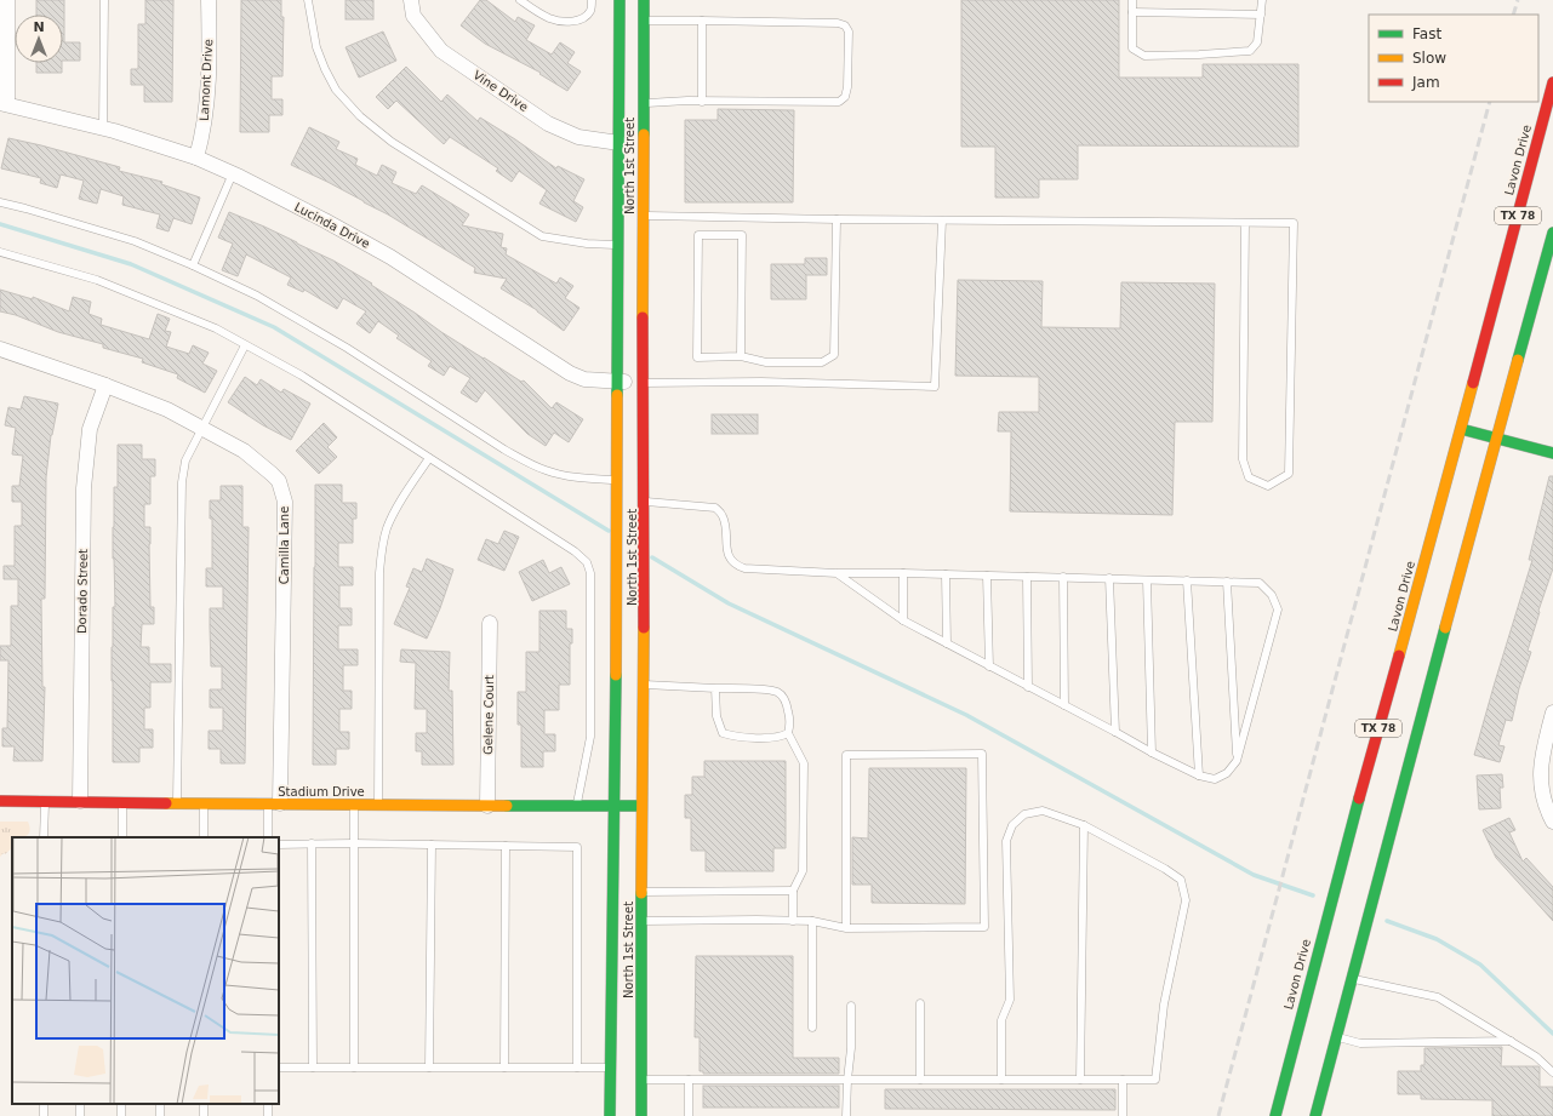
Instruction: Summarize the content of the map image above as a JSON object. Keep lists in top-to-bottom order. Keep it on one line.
{"streets":{"main road":["Lavon Drive","North 1st Street","TX 78","Stadium Drive"],"street":["Lamont Drive","Vine Drive","Lucinda Drive","Camilla Lane","Dorado Street","Gelene Court"]},"crossings":[["Lamont Drive","Lucinda Drive"],["Vine Drive","North 1st Street"],["North 1st Street","Lucinda Drive"],["North 1st Street","Stadium Drive"],["Camilla Lane","Dorado Street"],["Camilla Lane","Stadium Drive"],["Dorado Street","Stadium Drive"],["Gelene Court","Stadium Drive"]],"legend":["Fast","Slow","Jam"],"north":"top"}
